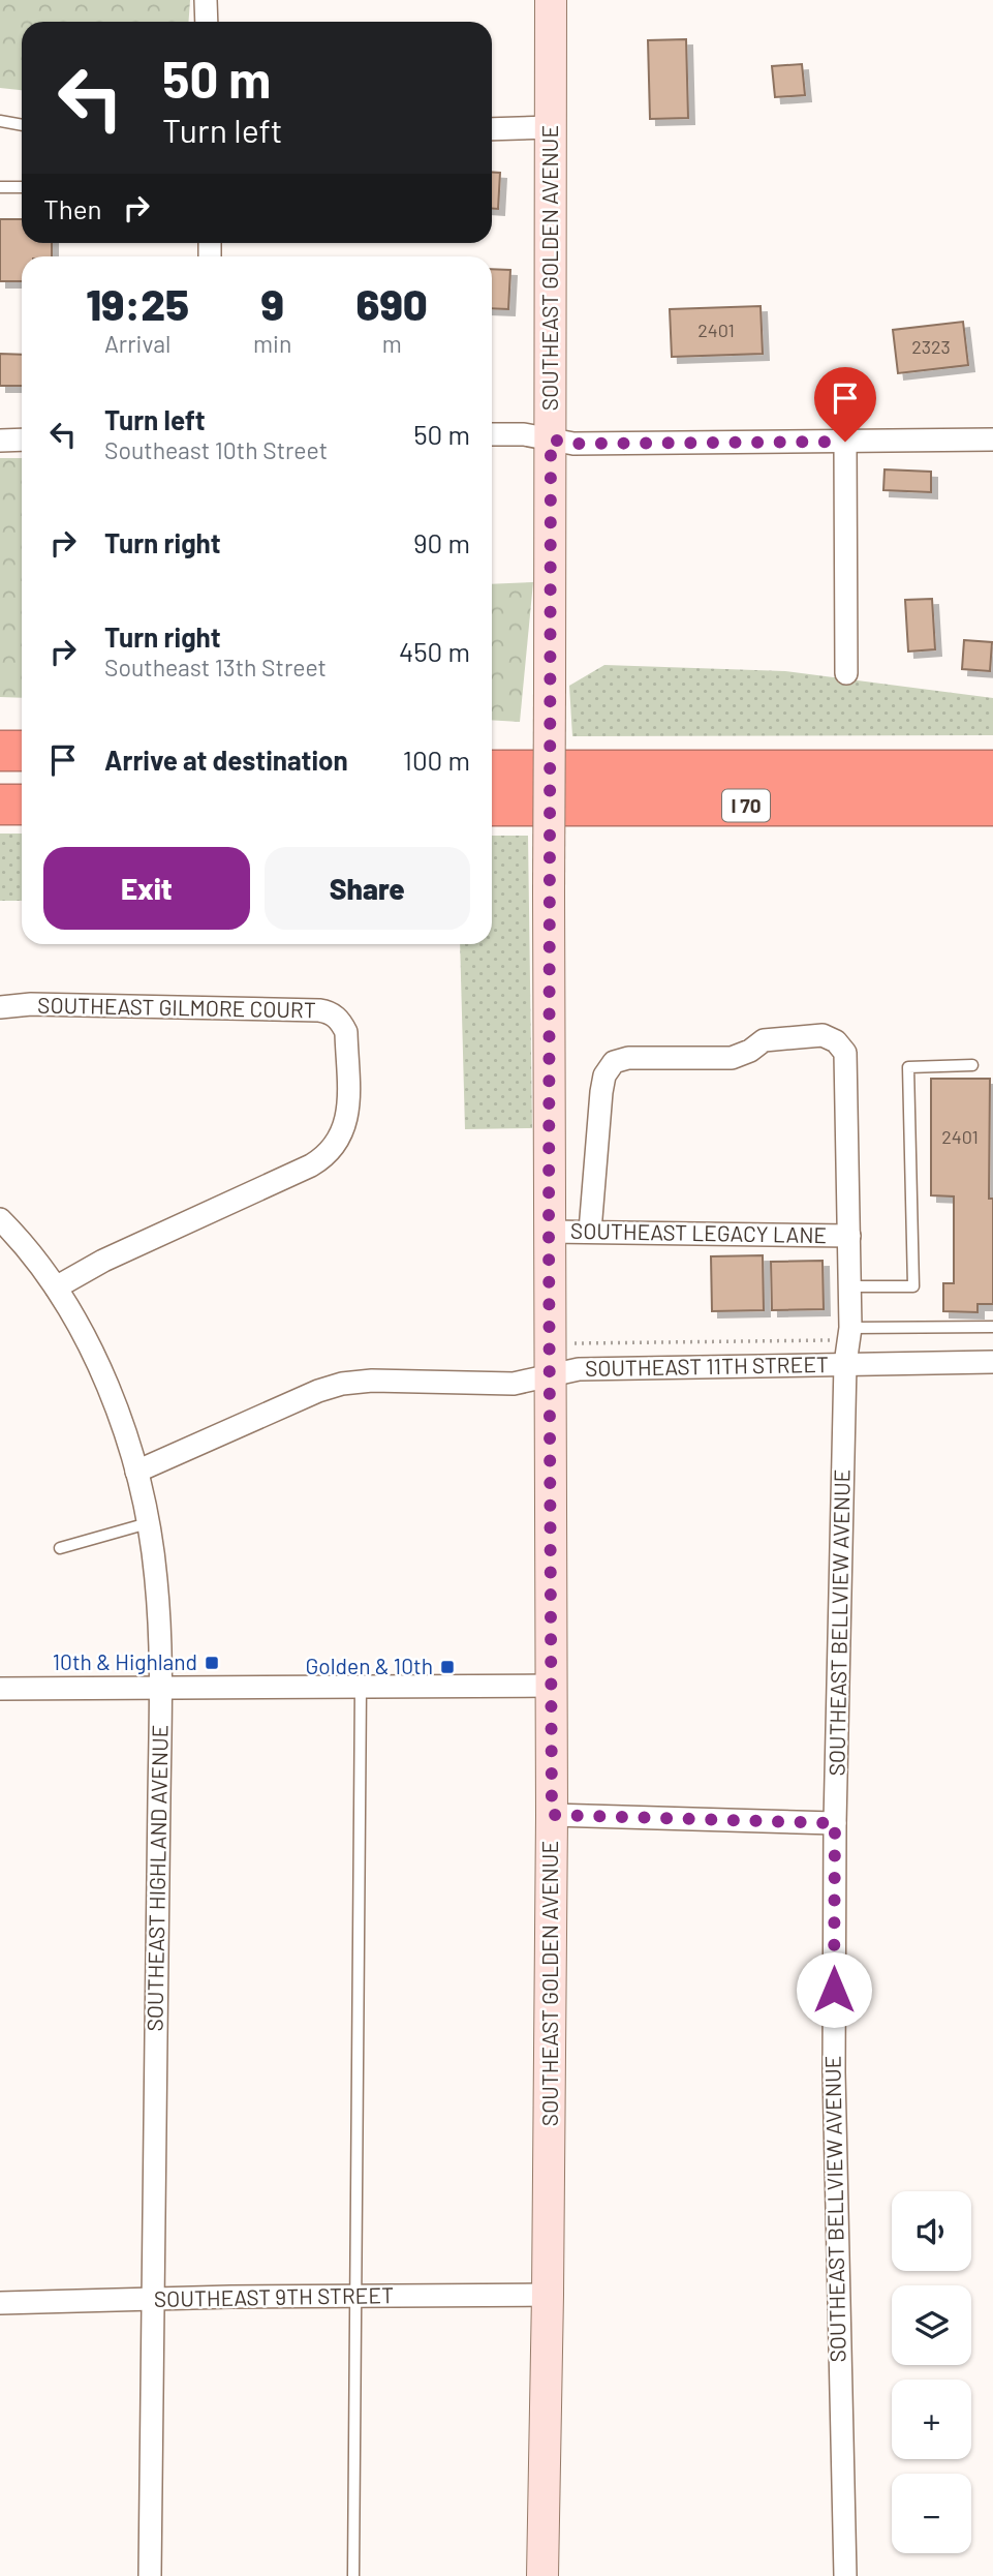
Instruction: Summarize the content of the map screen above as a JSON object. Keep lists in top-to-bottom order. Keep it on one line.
{"streets":{"highway":["I 70"],"street":["SOUTHEAST GOLDEN AVENUE","SOUTHEAST GILMORE COURT","SOUTHEAST LEGACY LANE","SOUTHEAST 11TH STREET","SOUTHEAST BELLVIEW AVENUE","SOUTHEAST HIGHLAND AVENUE","SOUTHEAST 9TH STREET"]},"crossings":[["SOUTHEAST GOLDEN AVENUE","SOUTHEAST LEGACY LANE"],["SOUTHEAST GOLDEN AVENUE","SOUTHEAST 11TH STREET"],["SOUTHEAST GOLDEN AVENUE","SOUTHEAST 9TH STREET"],["SOUTHEAST GILMORE COURT","SOUTHEAST HIGHLAND AVENUE"],["SOUTHEAST LEGACY LANE","SOUTHEAST BELLVIEW AVENUE"],["SOUTHEAST 11TH STREET","SOUTHEAST BELLVIEW AVENUE"],["SOUTHEAST 11TH STREET","SOUTHEAST HIGHLAND AVENUE"],["SOUTHEAST HIGHLAND AVENUE","SOUTHEAST 9TH STREET"]],"places":{"transit":["10th & Highland","Golden & 10th"]},"house_numbers":["2401","2323","2401"],"page":{"turn":["50 m","Turn left"],"then":"Then","eta":["19:25","Arrival","9","min","690","m"],"list":[{"name":"Turn left","note":"Southeast 10th Street","value":"50 m"},{"name":"Turn right","value":"90 m"},{"name":"Turn right","note":"Southeast 13th Street","value":"450 m"},{"name":"Arrive at destination","value":"100 m"}],"buttons":["Exit","Share"],"map_buttons":["+","−"]}}
